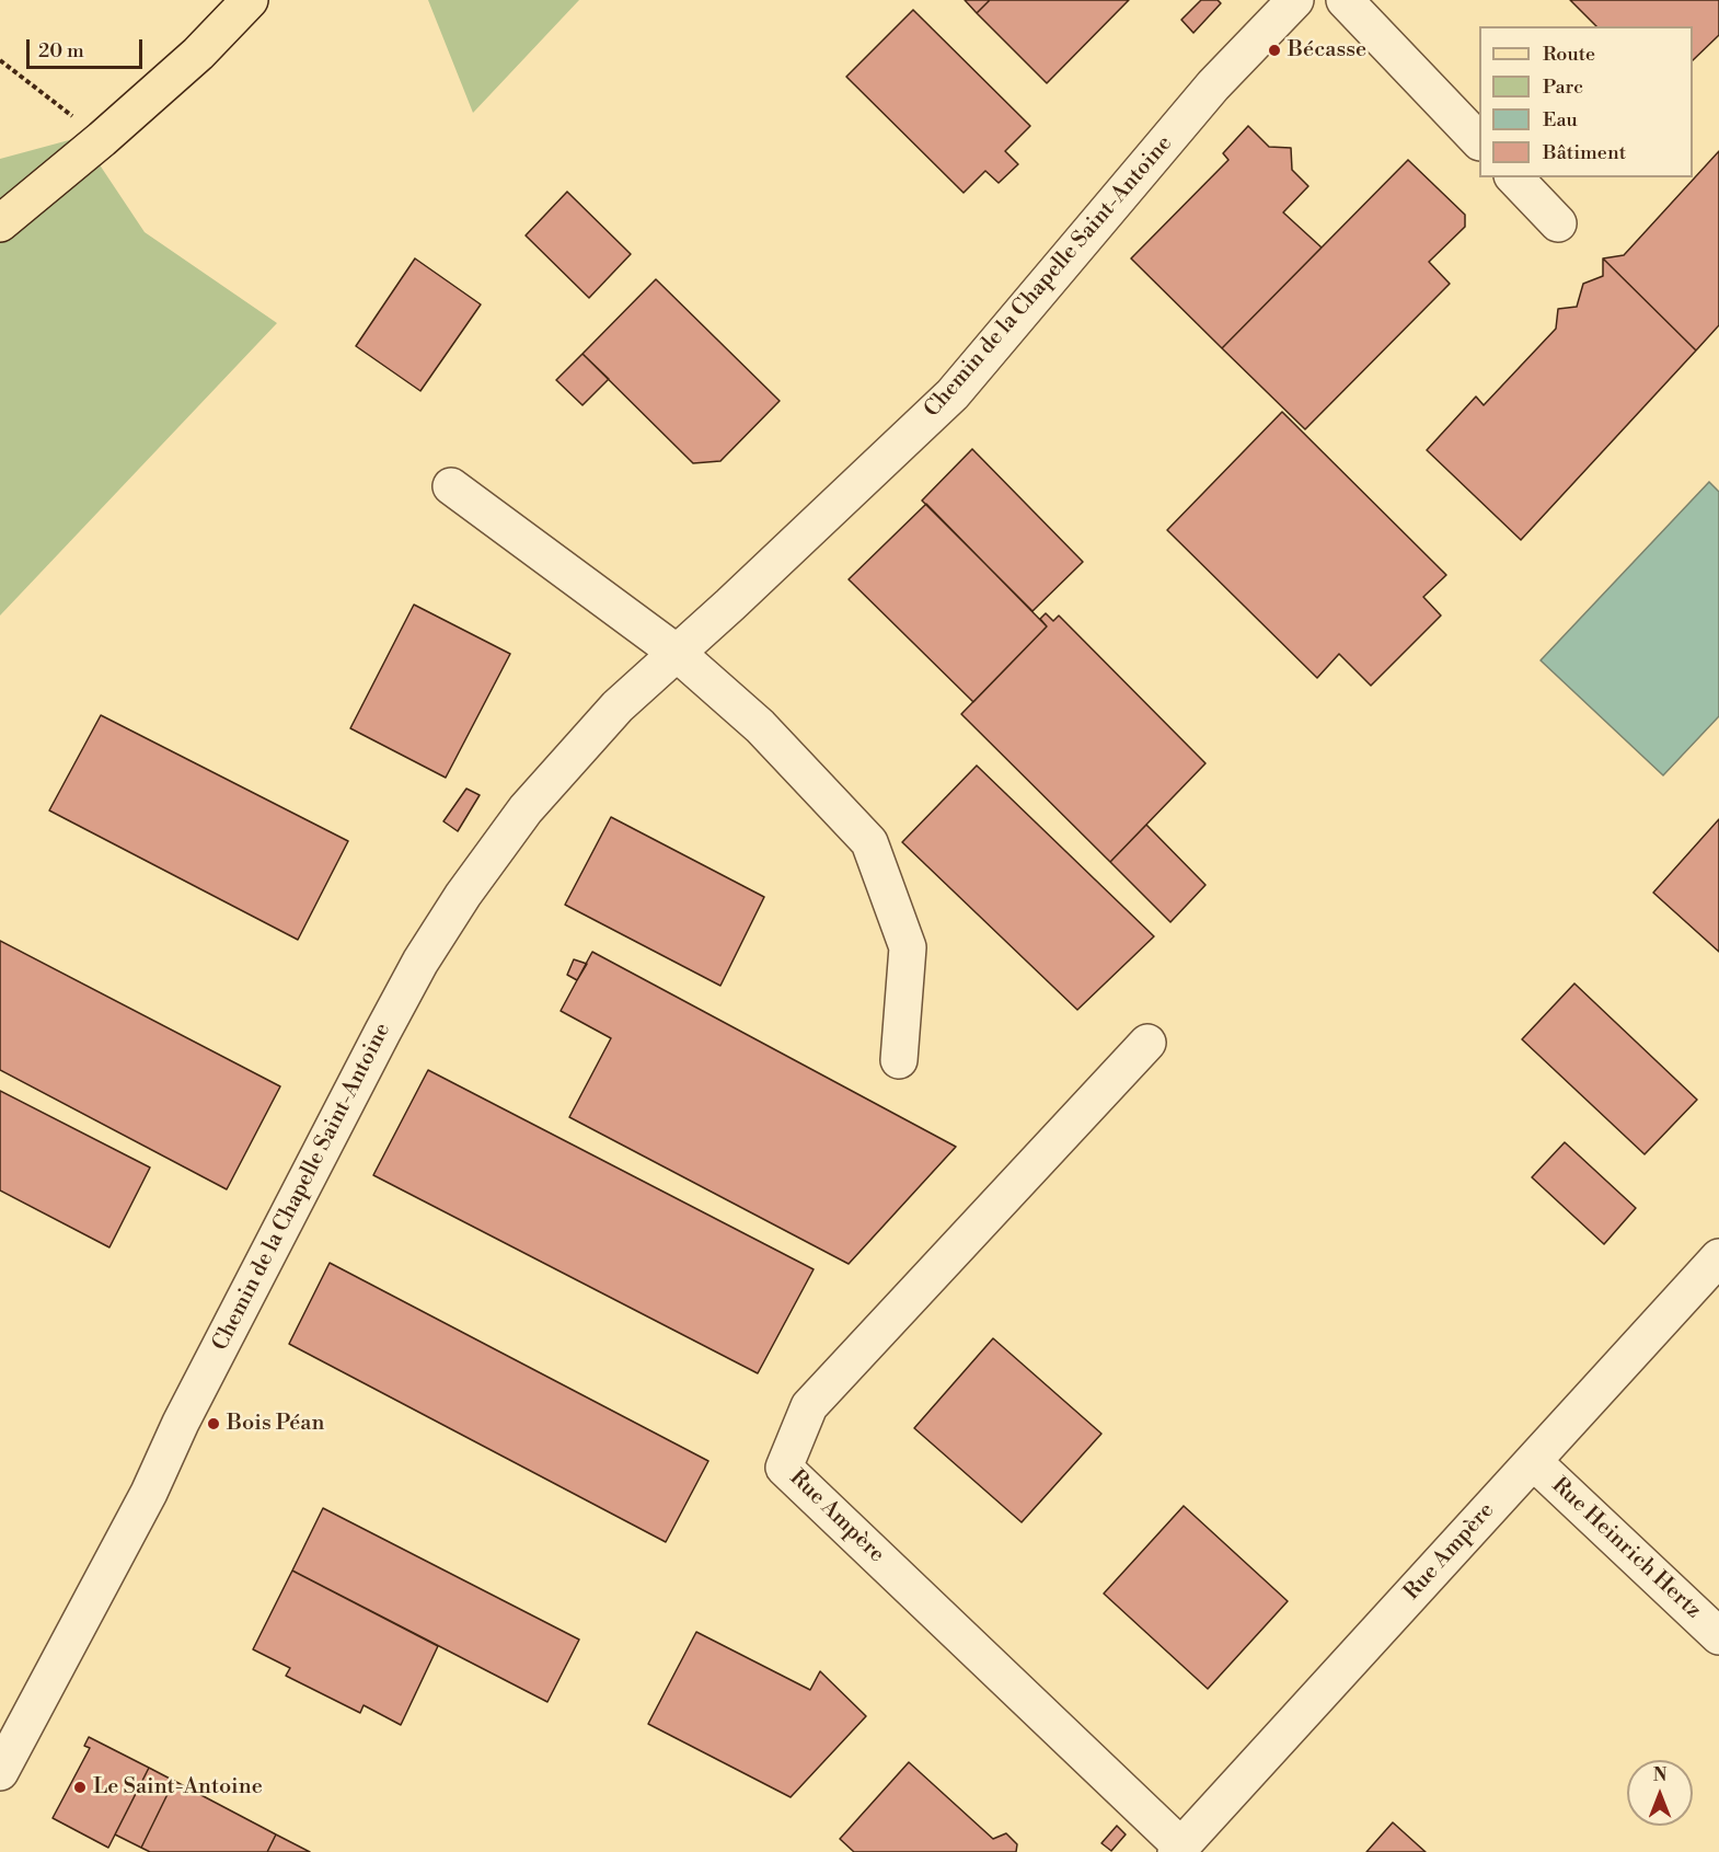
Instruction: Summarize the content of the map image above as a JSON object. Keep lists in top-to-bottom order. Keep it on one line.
{"streets":{"street":["Chemin de la Chapelle Saint-Antoine","Rue Ampère","Rue Heinrich Hertz"]},"crossings":[["Rue Ampère","Rue Heinrich Hertz"]],"places":["Bécasse","Bois Péan","Le Saint-Antoine"],"legend":["Route","Parc","Eau","Bâtiment"],"scale_bar":"20 m","north":"top"}
